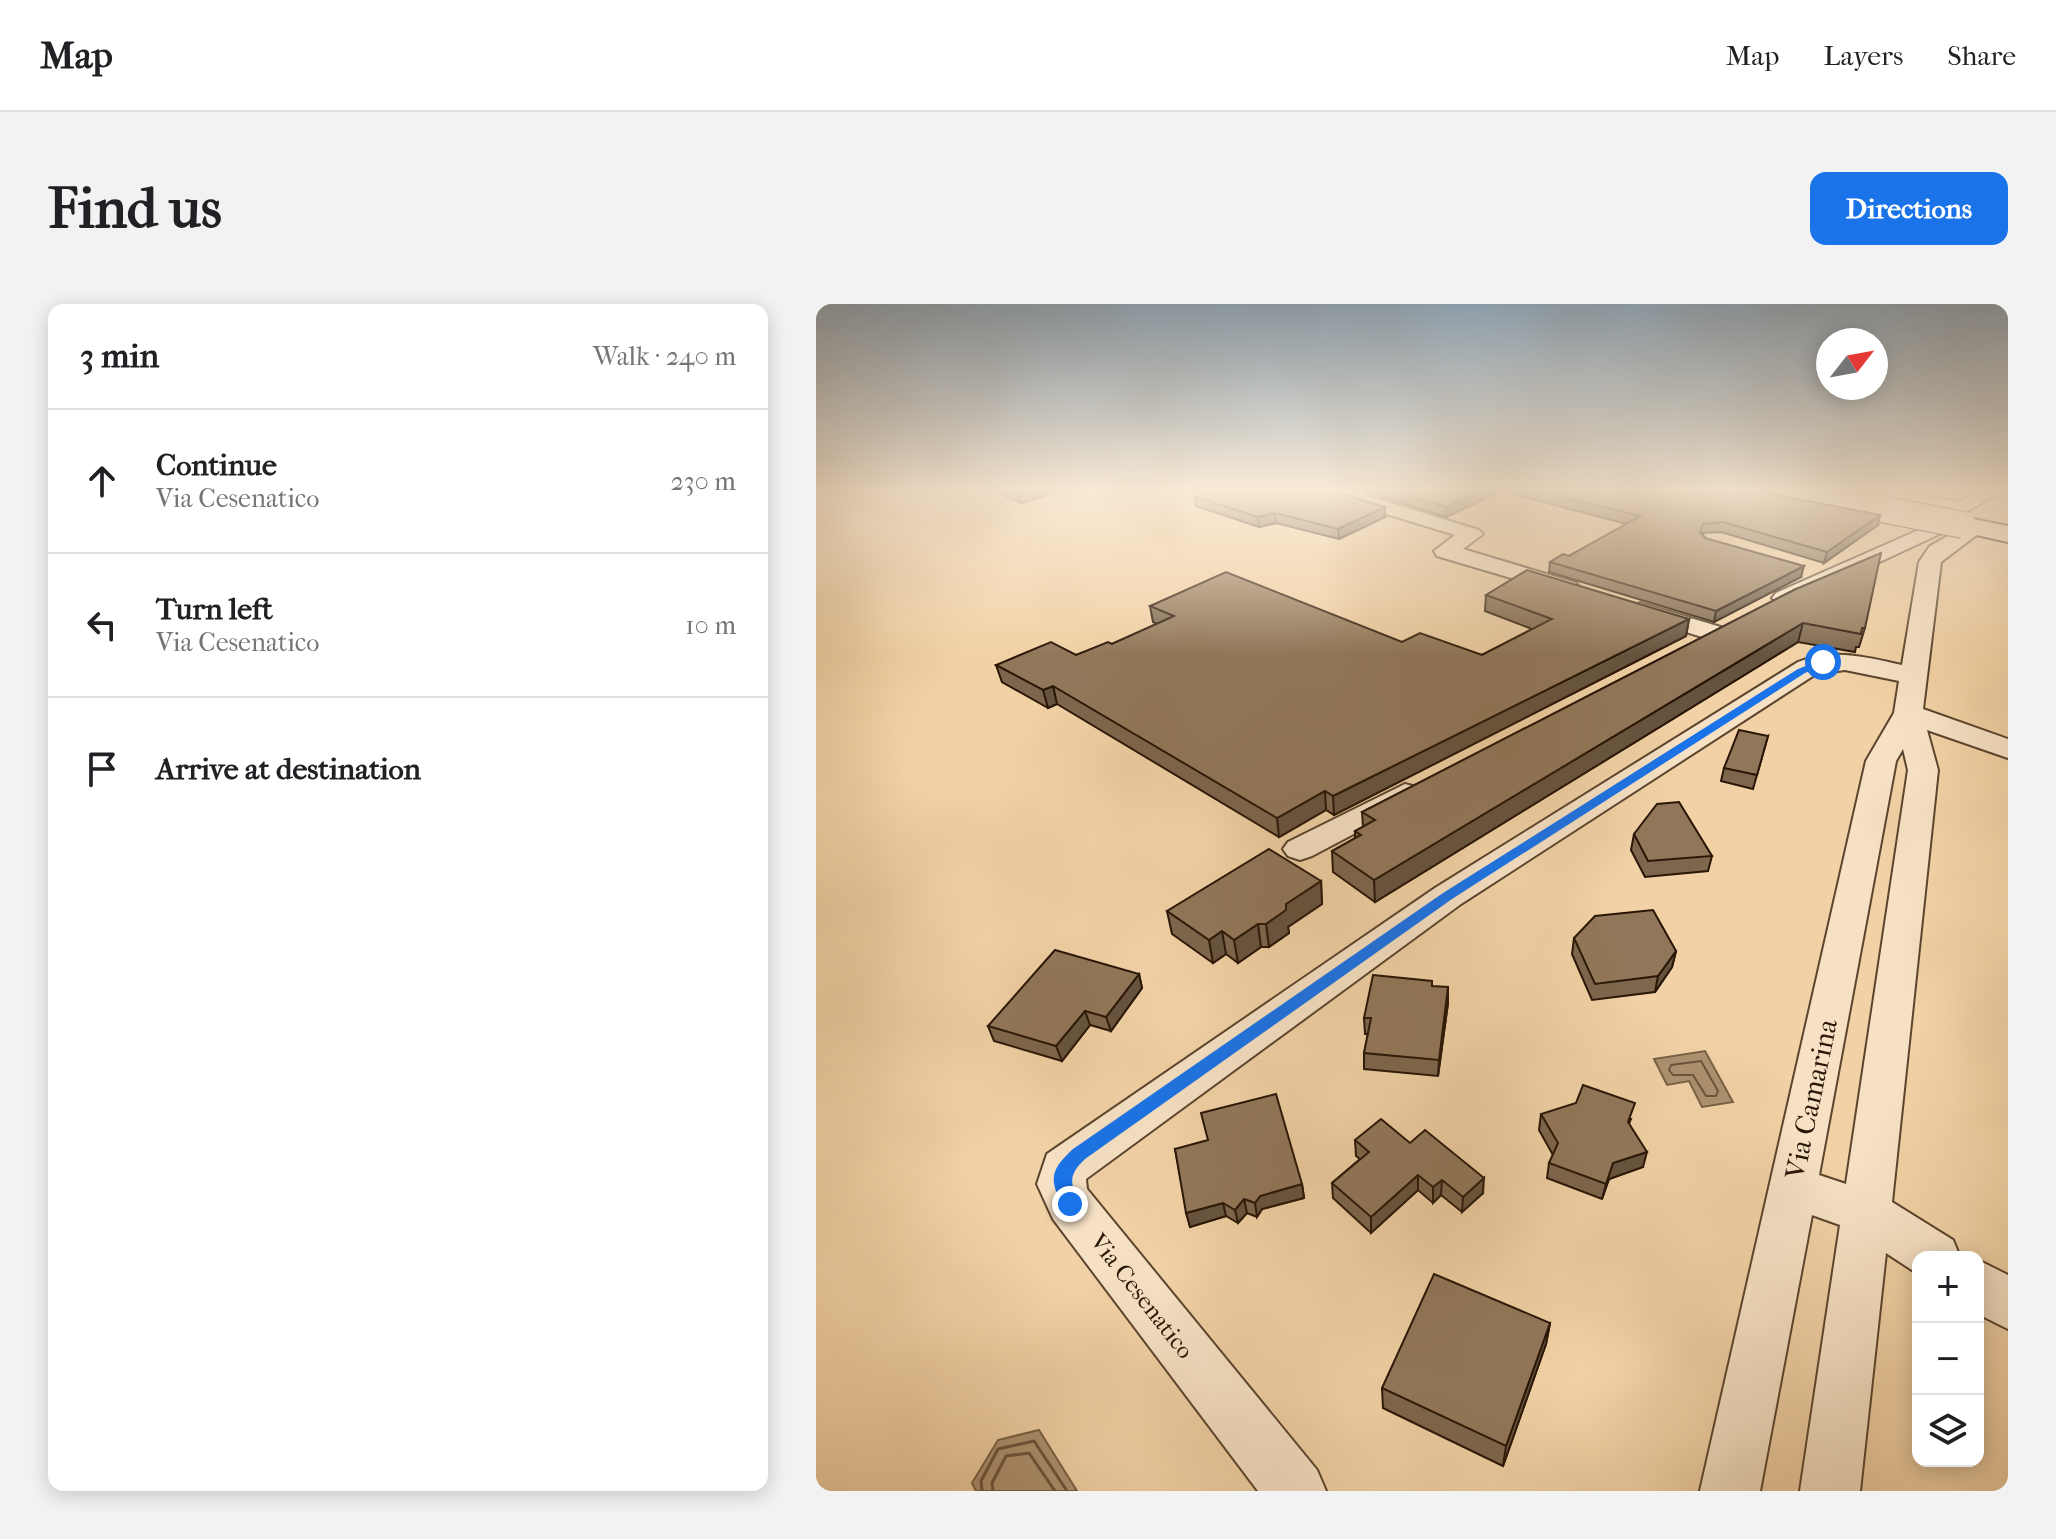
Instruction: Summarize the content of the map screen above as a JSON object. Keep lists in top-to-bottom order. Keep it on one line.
{"streets":{"street":["Via Camarina","Via Cesenatico"]},"crossings":[["Via Camarina","Via Cesenatico"]],"north":"top right","page":{"header":"Map","nav":["Map","Layers","Share"],"buttons":"Directions","title":"Find us","heading":["3 min","Walk · 240 m"],"list":[["Continue","Via Cesenatico","230 m"],["Turn left","Via Cesenatico","10 m"],"Arrive at destination"],"map_buttons":["+","−"]}}
